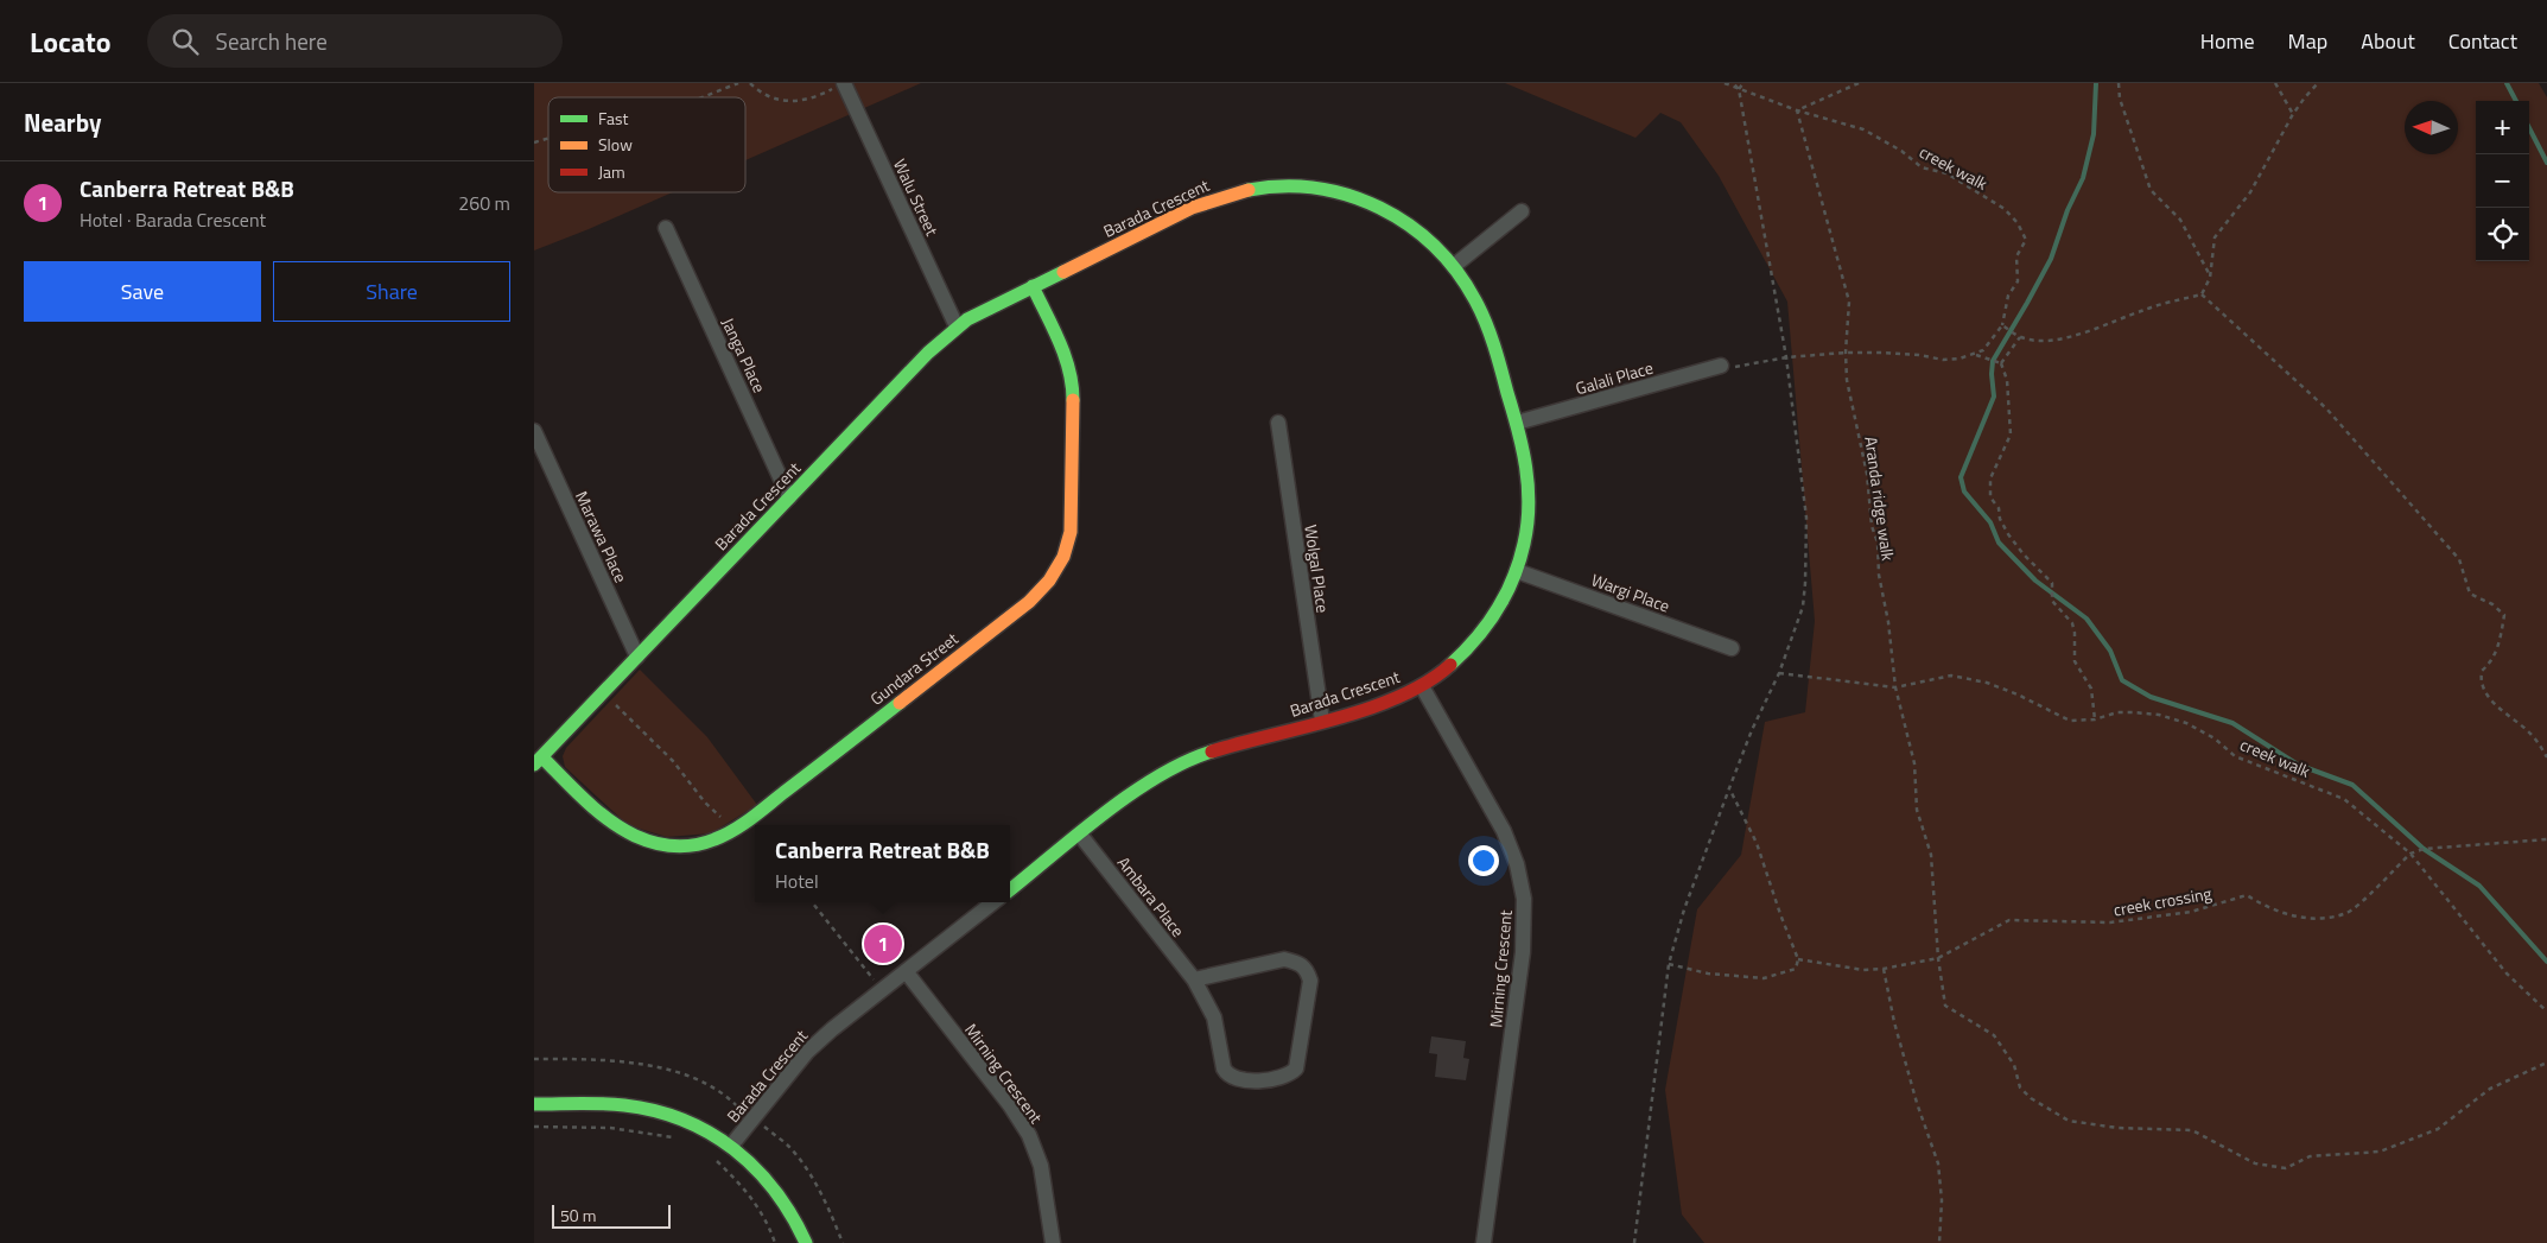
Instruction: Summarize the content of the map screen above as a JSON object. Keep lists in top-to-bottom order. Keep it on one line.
{"streets":{"street":["Walu Street","Barada Crescent","Janga Place","Galali Place","Marawa Place","Wolgal Place","Wargi Place","Gundara Street","Ambara Place","Mirning Crescent"],"path":["creek walk","Aranda ridge walk","creek crossing"]},"crossings":[["creek walk","Aranda ridge walk"],["creek walk","creek crossing"],["Walu Street","Barada Crescent"],["Barada Crescent","Janga Place"],["Barada Crescent","Galali Place"],["Barada Crescent","Marawa Place"],["Barada Crescent","Wolgal Place"],["Barada Crescent","Wargi Place"],["Barada Crescent","Gundara Street"],["Barada Crescent","Ambara Place"],["Barada Crescent","Mirning Crescent"],["Aranda ridge walk","creek crossing"]],"legend":["Fast","Slow","Jam"],"scale_bar":"50 m","north":"left","page":{"header":"Locato","search":"Search here","nav":["Home","Map","About","Contact"],"heading":"Nearby","map_buttons":["+","−"],"list":[{"mark":"1","name":"Canberra Retreat B&B","note":"Hotel · Barada Crescent","value":"260 m"}],"buttons":["Save","Share"],"popup":["Canberra Retreat B&B","Hotel"],"pins":"1","scale":"50 m"}}
